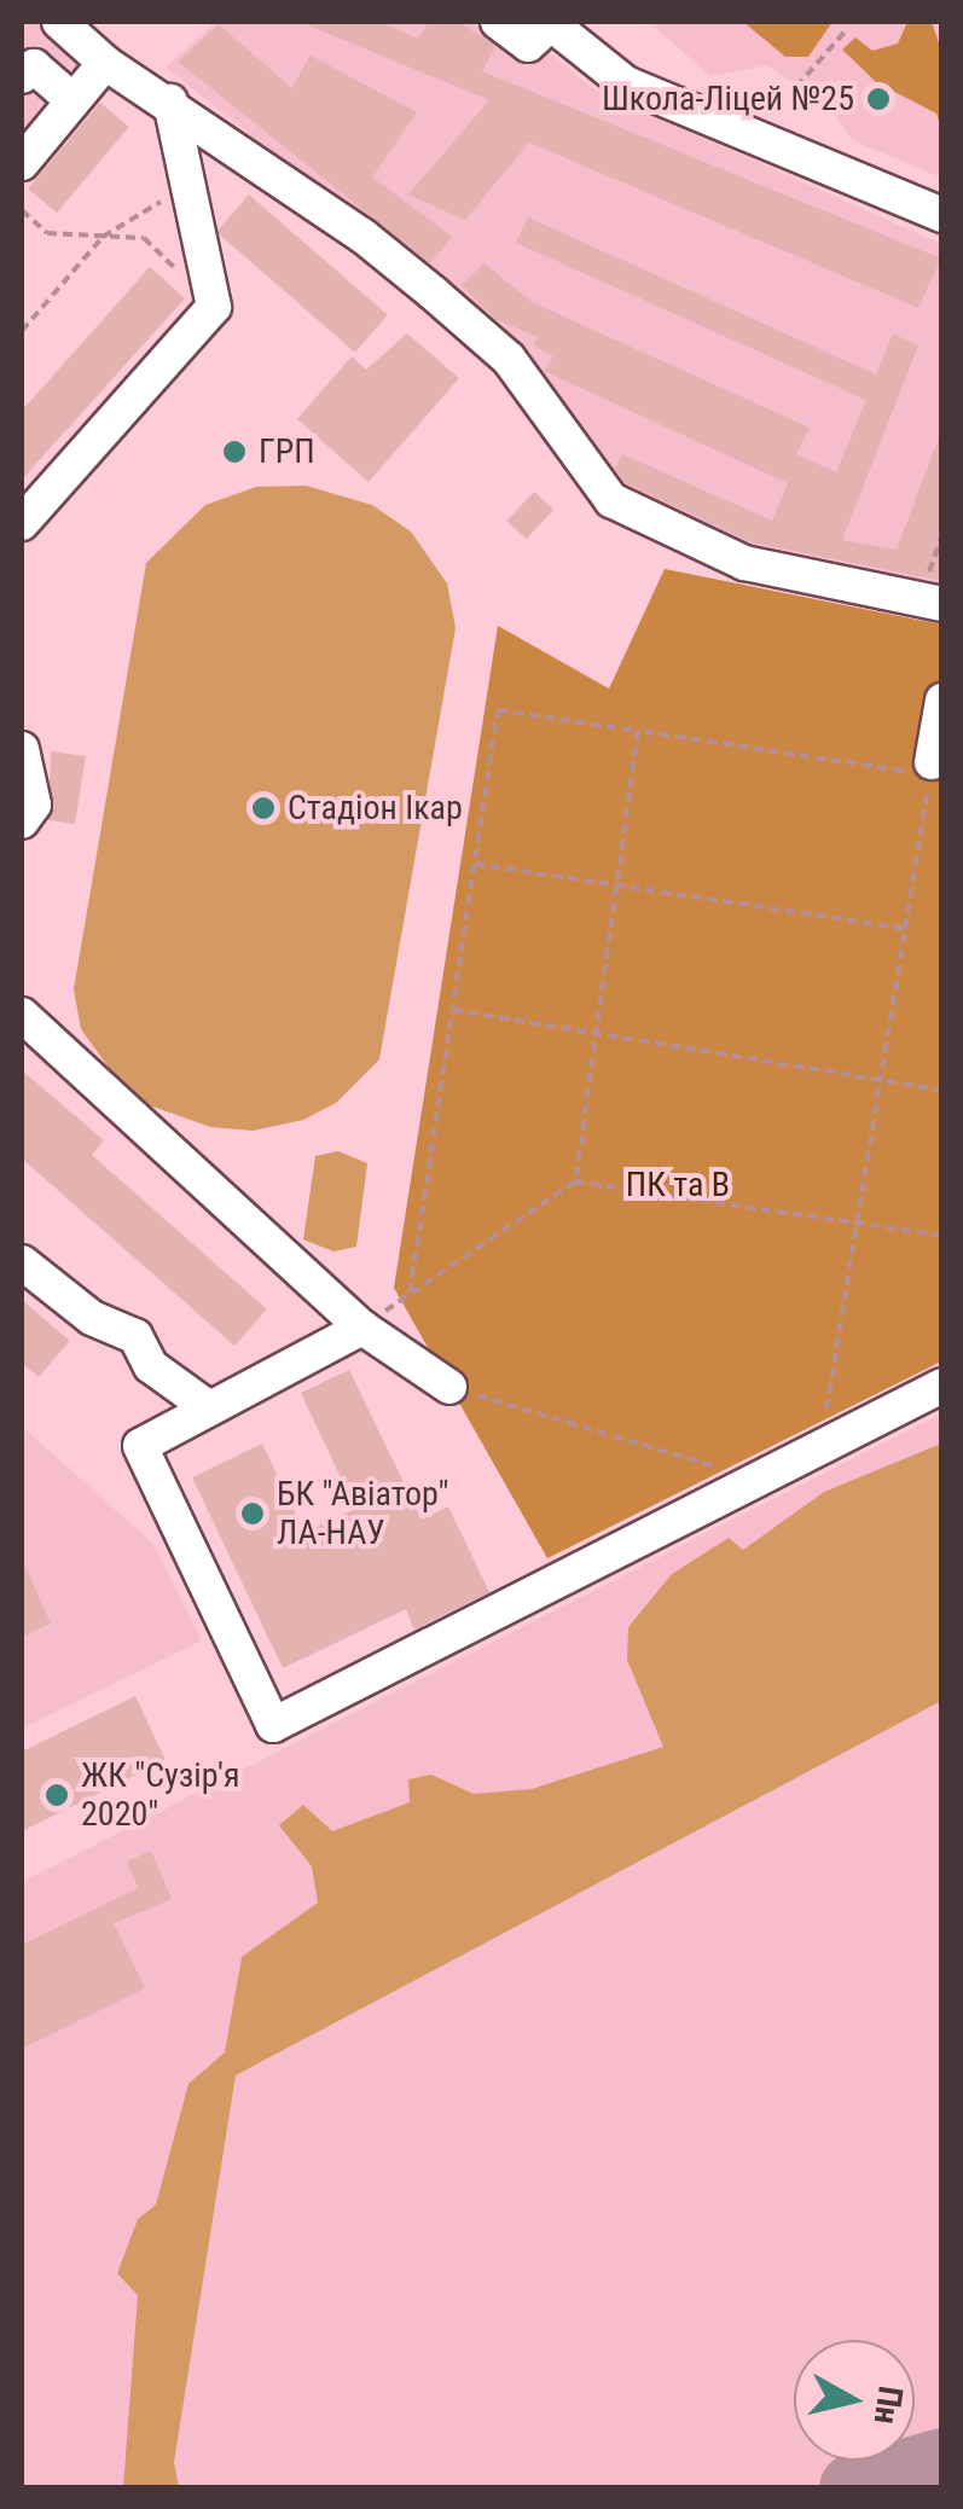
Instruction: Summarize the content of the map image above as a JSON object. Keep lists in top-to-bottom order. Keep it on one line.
{"parks":["ПК та В"],"places":["Школа-Ліцей №25","ГРП","Стадіон Ікар","БК \"Авіатор\" ЛА-НАУ","ЖК \"Сузір'я 2020\""],"north":"right"}
